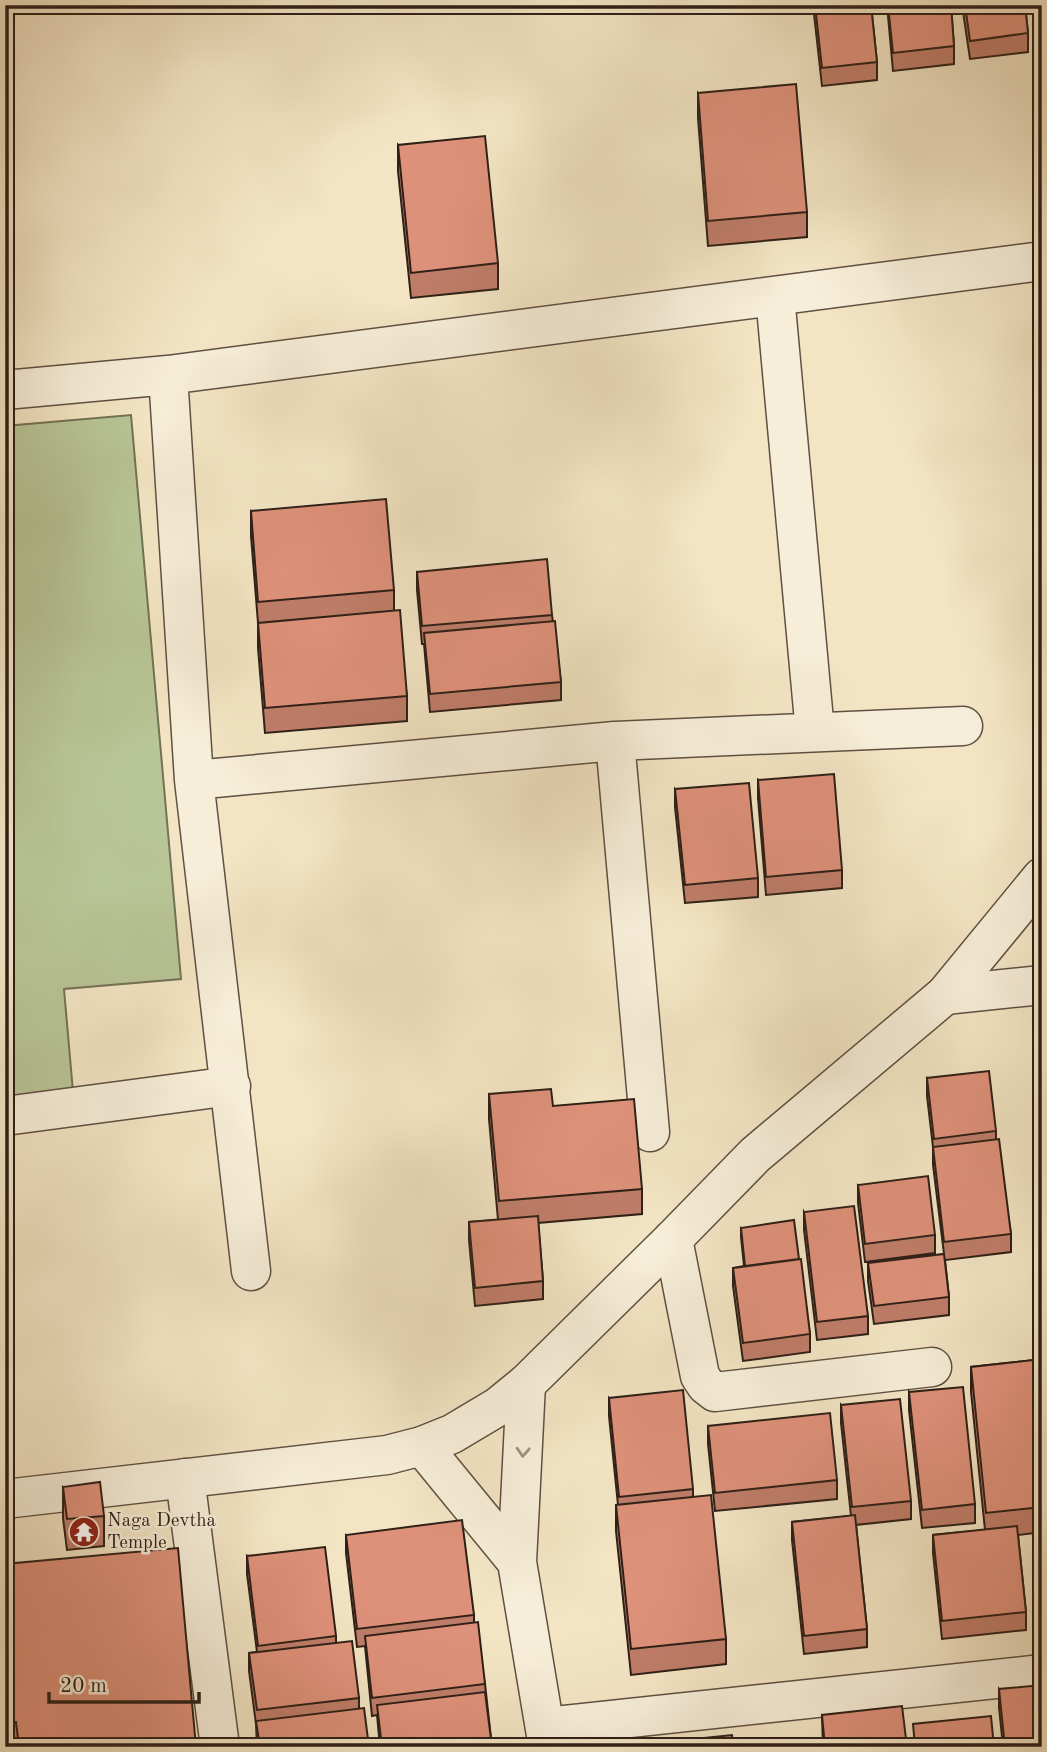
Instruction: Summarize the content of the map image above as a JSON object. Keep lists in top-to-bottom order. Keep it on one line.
{"places":{"temple":["Naga Devtha Temple"]},"scale_bar":"20 m"}
